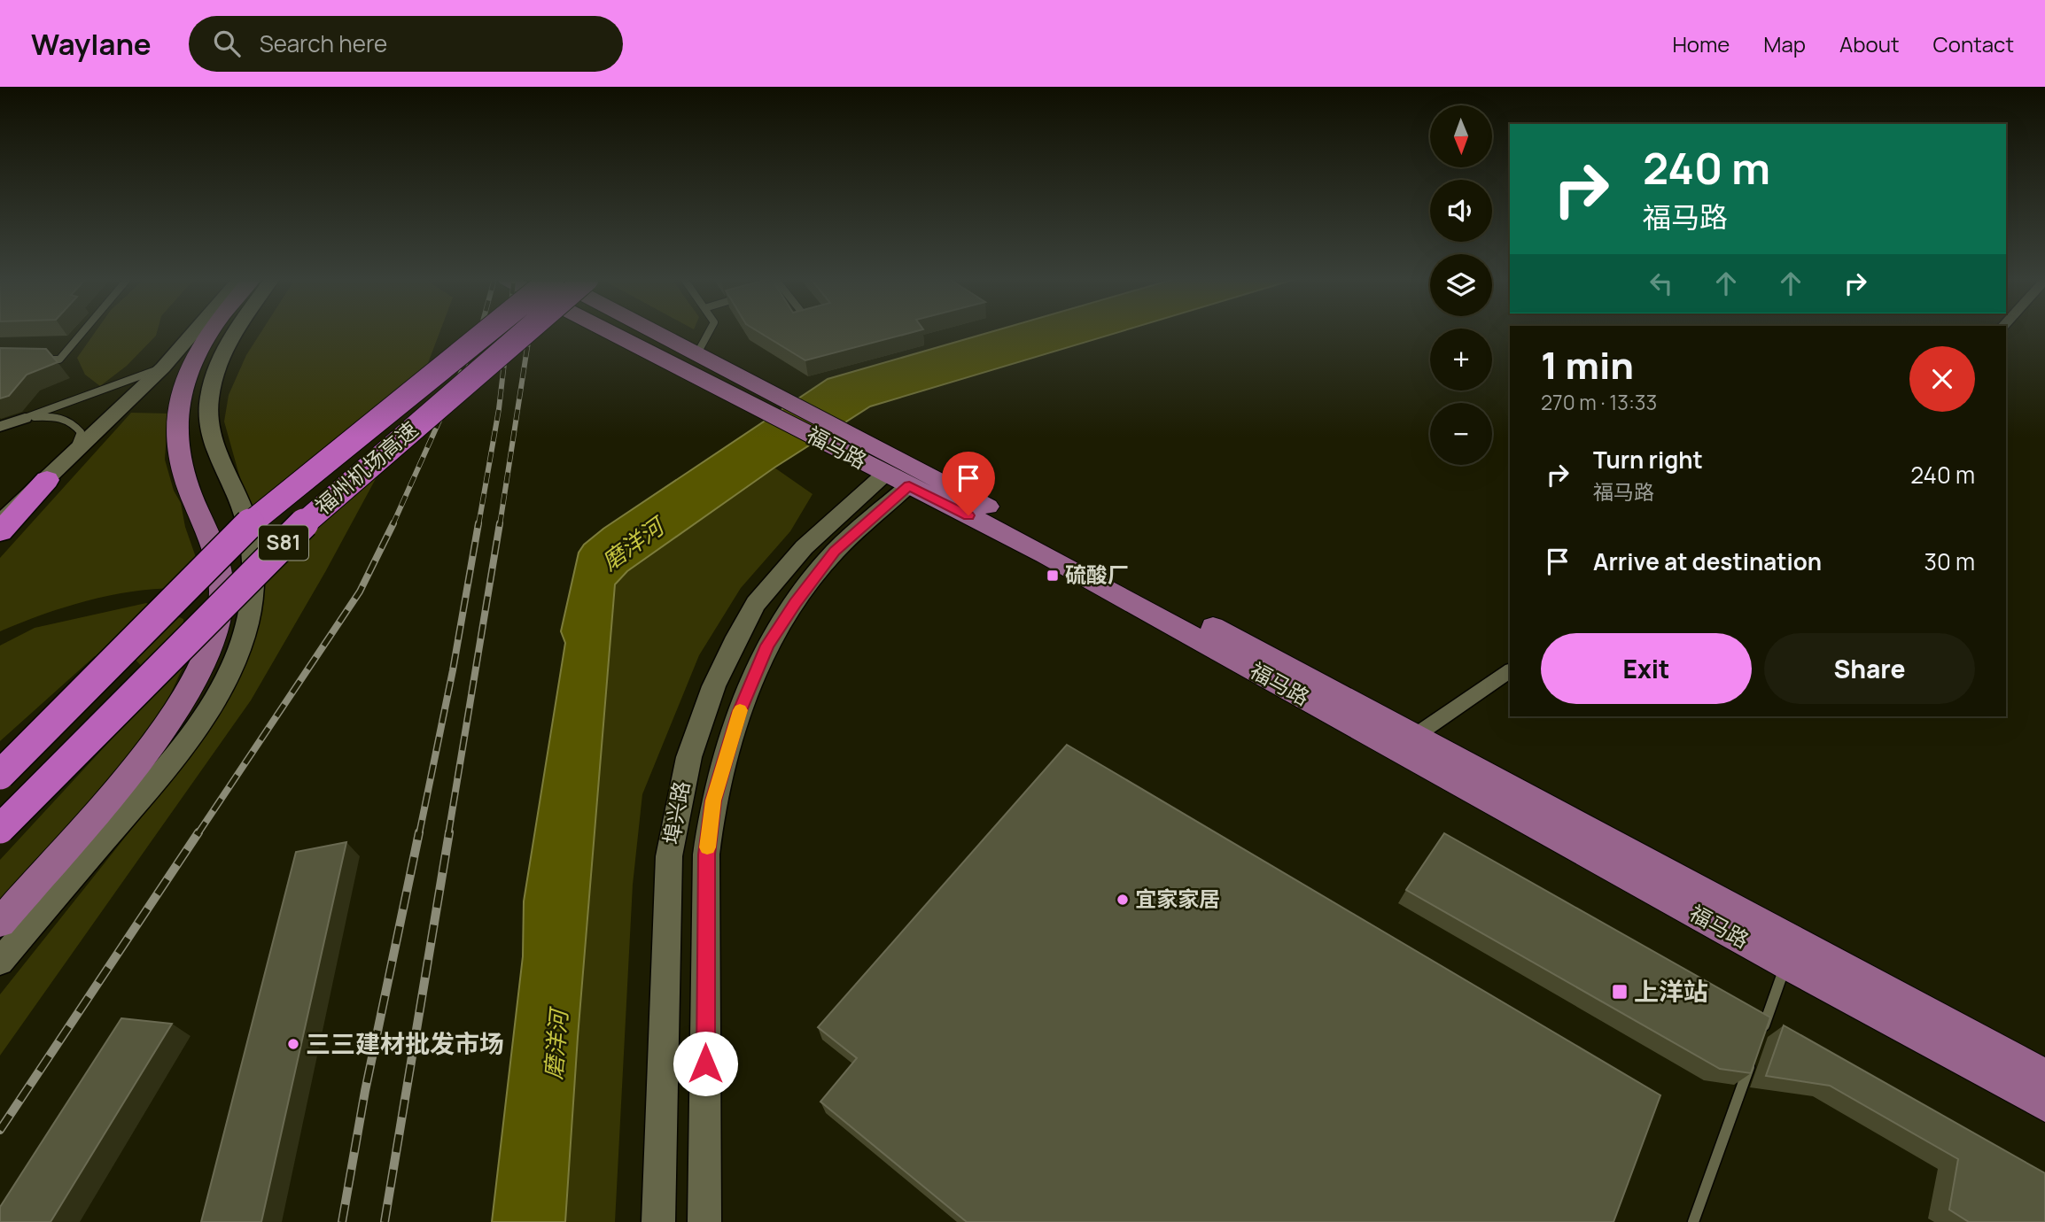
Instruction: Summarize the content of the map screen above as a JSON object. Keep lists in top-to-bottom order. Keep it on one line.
{"streets":{"highway":["福州机场高速","S81"],"main road":["福马路"],"street":["埠兴路"]},"crossings":[["福马路","埠兴路"]],"water":["磨洋河"],"places":{"transit":["硫酸厂","上洋站"],"other":["宜家家居","三三建材批发市场"]},"north":"bottom","page":{"header":"Waylane","search":"Search here","nav":["Home","Map","About","Contact"],"map_buttons":["+","−"],"turn":["240 m","福马路"],"heading":["1 min","270 m · 13:33"],"list":[{"name":"Turn right","note":"福马路","value":"240 m"},{"name":"Arrive at destination","value":"30 m"}],"buttons":["Exit","Share"]}}
